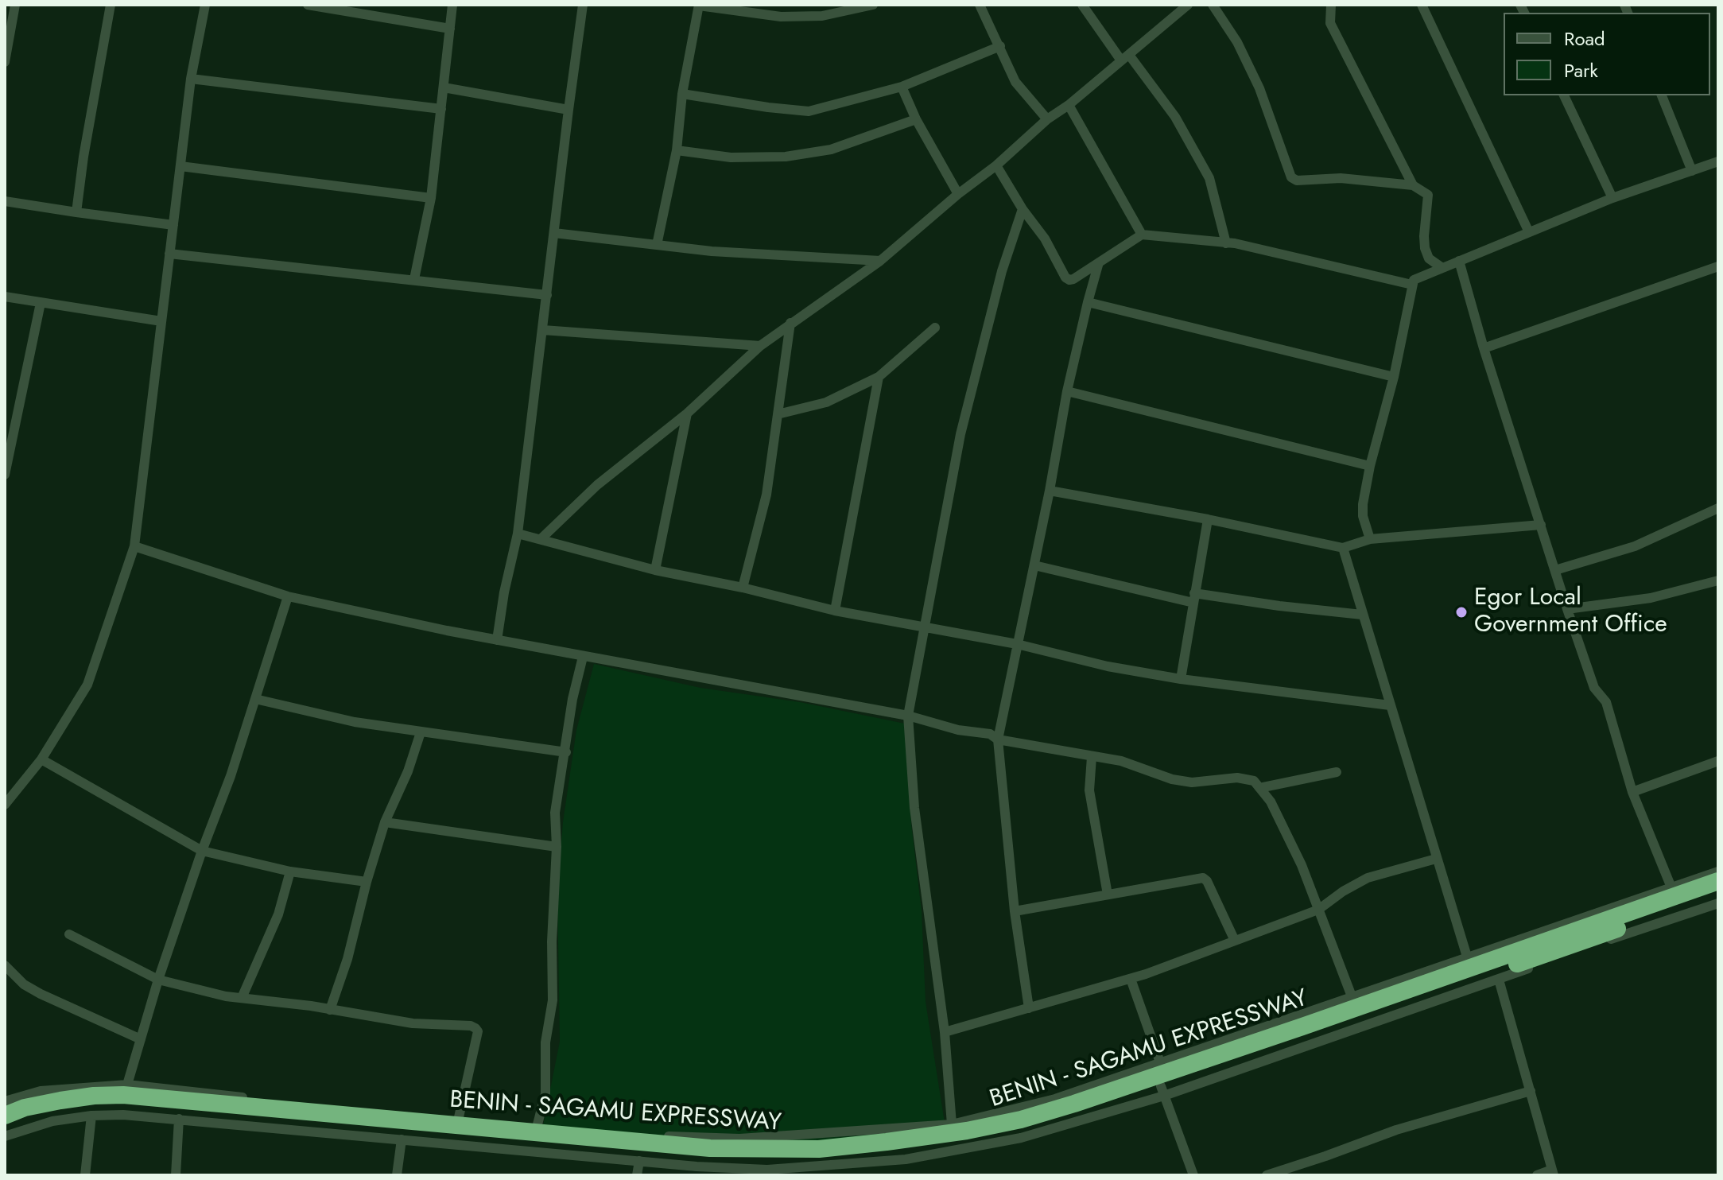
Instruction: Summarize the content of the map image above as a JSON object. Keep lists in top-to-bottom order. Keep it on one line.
{"streets":{"highway":["BENIN - SAGAMU EXPRESSWAY"]},"places":["Egor Local Government Office"],"legend":["Road","Park"]}
